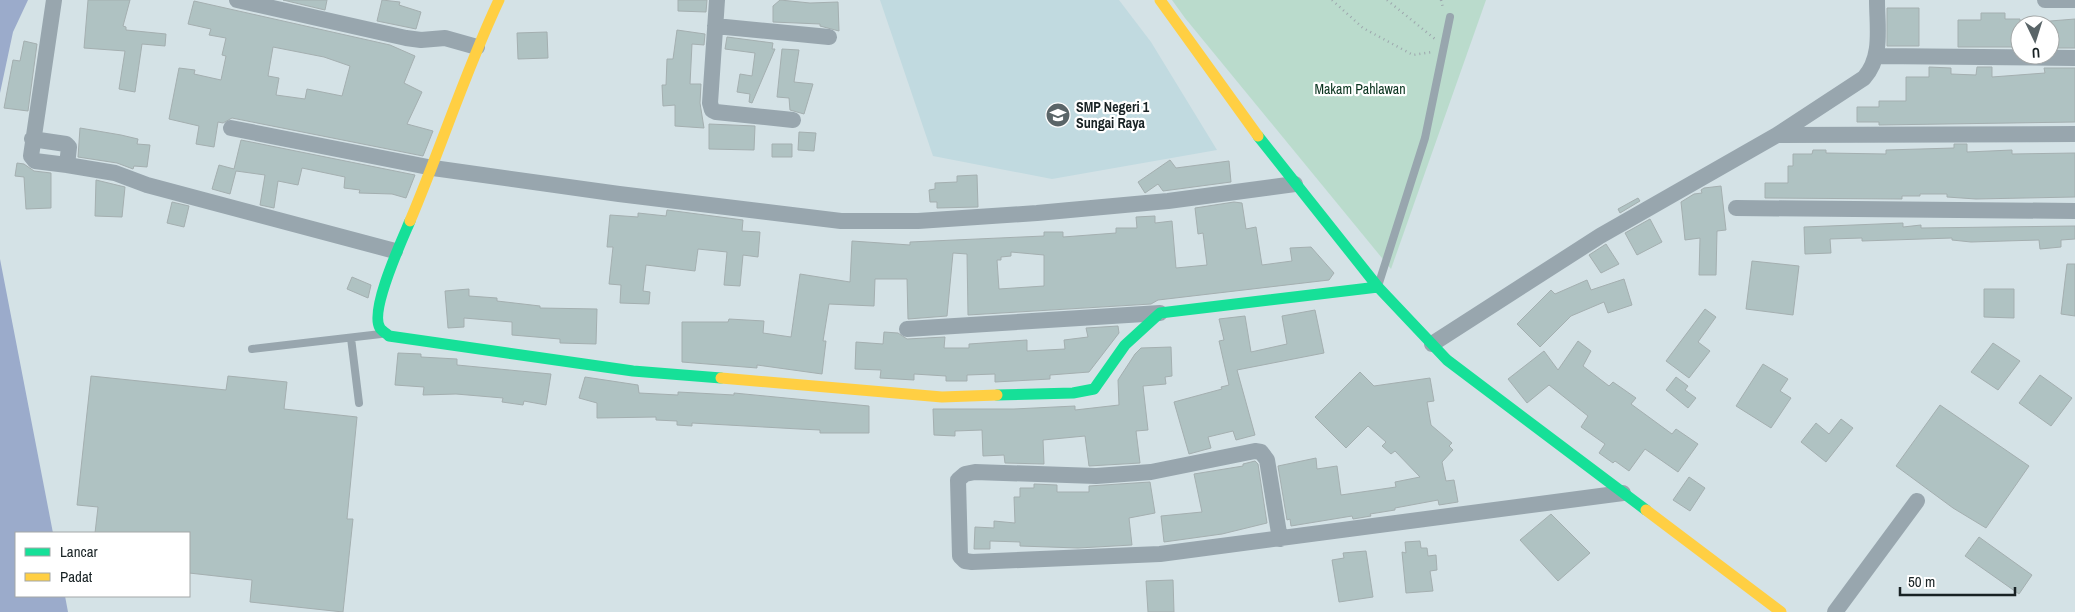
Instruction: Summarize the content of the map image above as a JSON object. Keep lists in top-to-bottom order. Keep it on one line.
{"parks":["Makam Pahlawan"],"places":{"school or university":["SMP Negeri 1 Sungai Raya"]},"legend":["Lancar","Padat"],"scale_bar":"50 m","north":"bottom"}
